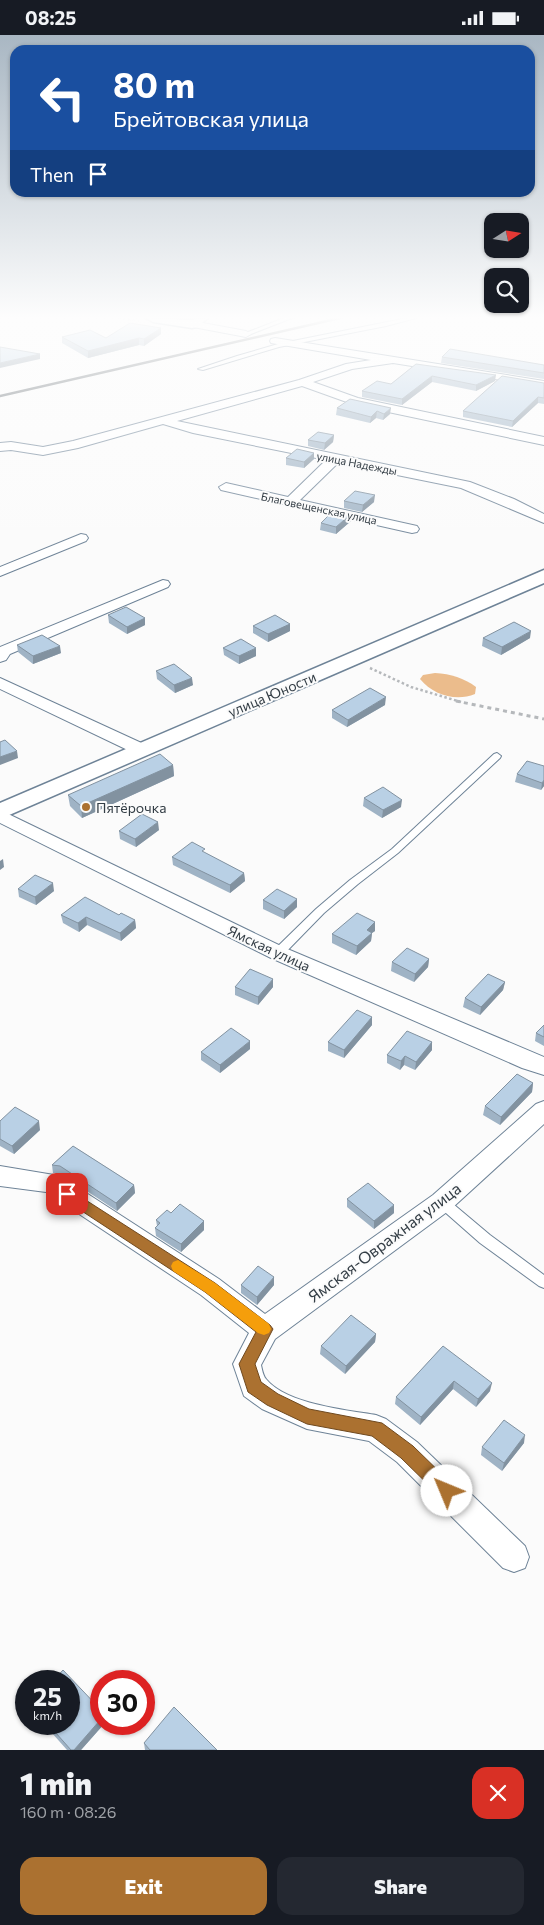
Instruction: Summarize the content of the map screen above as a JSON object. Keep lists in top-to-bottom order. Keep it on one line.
{"streets":{"street":["улица Надежды","Благовещенская улица","улица Юности","Ямская улица","Ямская-Овражная улица"]},"places":["Пятёрочка"],"north":"right","page":{"status":"08:25","turn":["80 m","Брейтовская улица"],"then":"Then","speed":"25 km/h","limit":"30","heading":["1 min","160 m · 08:26"],"buttons":["Exit","Share"]}}
